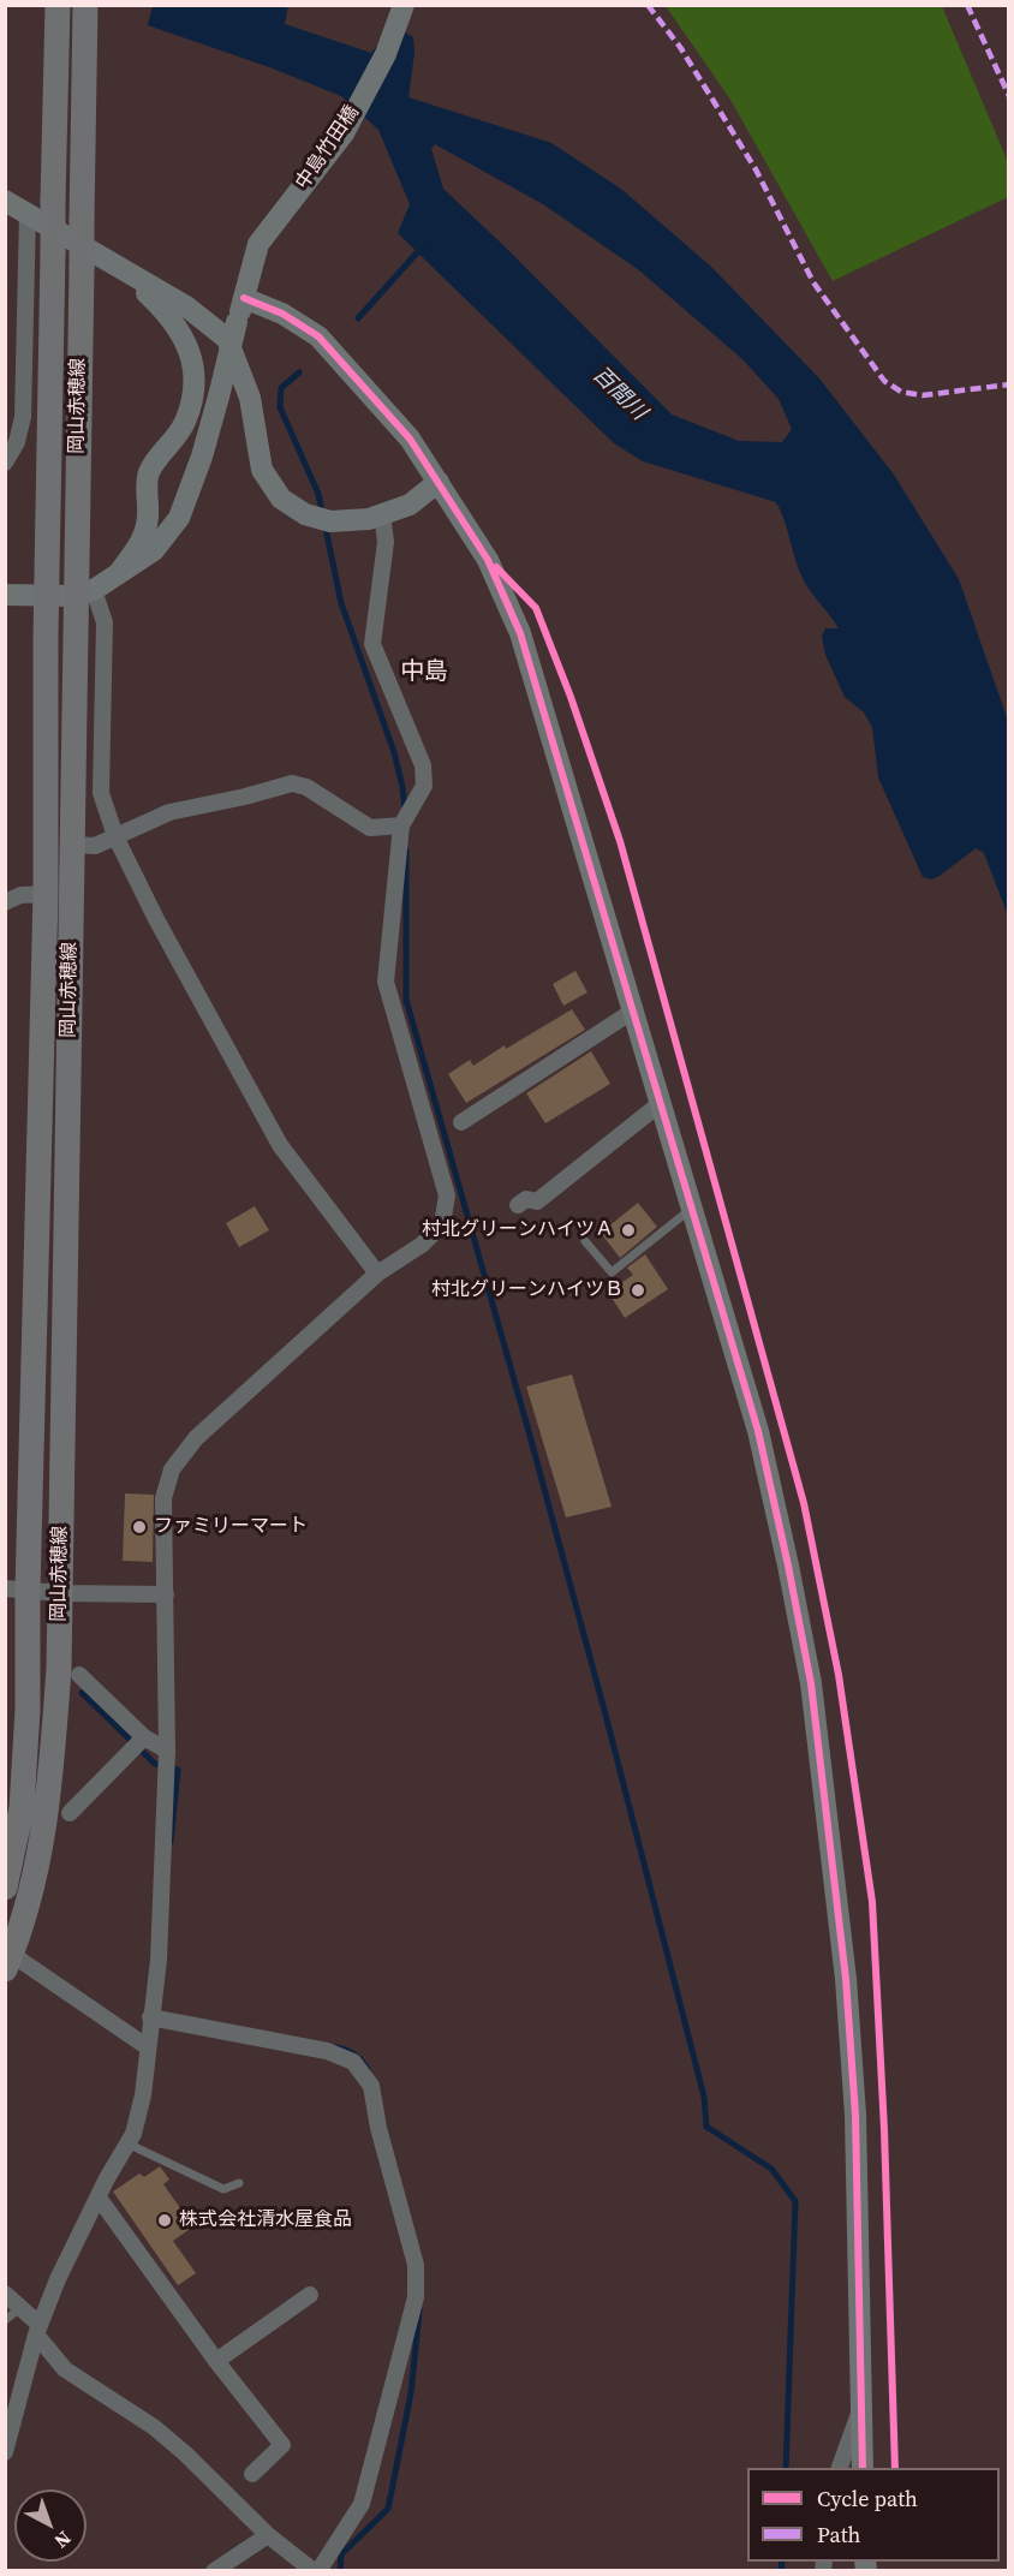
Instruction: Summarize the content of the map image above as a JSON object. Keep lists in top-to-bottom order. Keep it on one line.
{"streets":{"main road":["岡山赤穂線"],"street":["中島竹田橋"]},"districts":["中島"],"water":["百間川"],"places":["村北グリーンハイツＡ","村北グリーンハイツＢ","ファミリーマート","株式会社清水屋食品"],"legend":["Cycle path","Path"],"north":"bottom right"}
